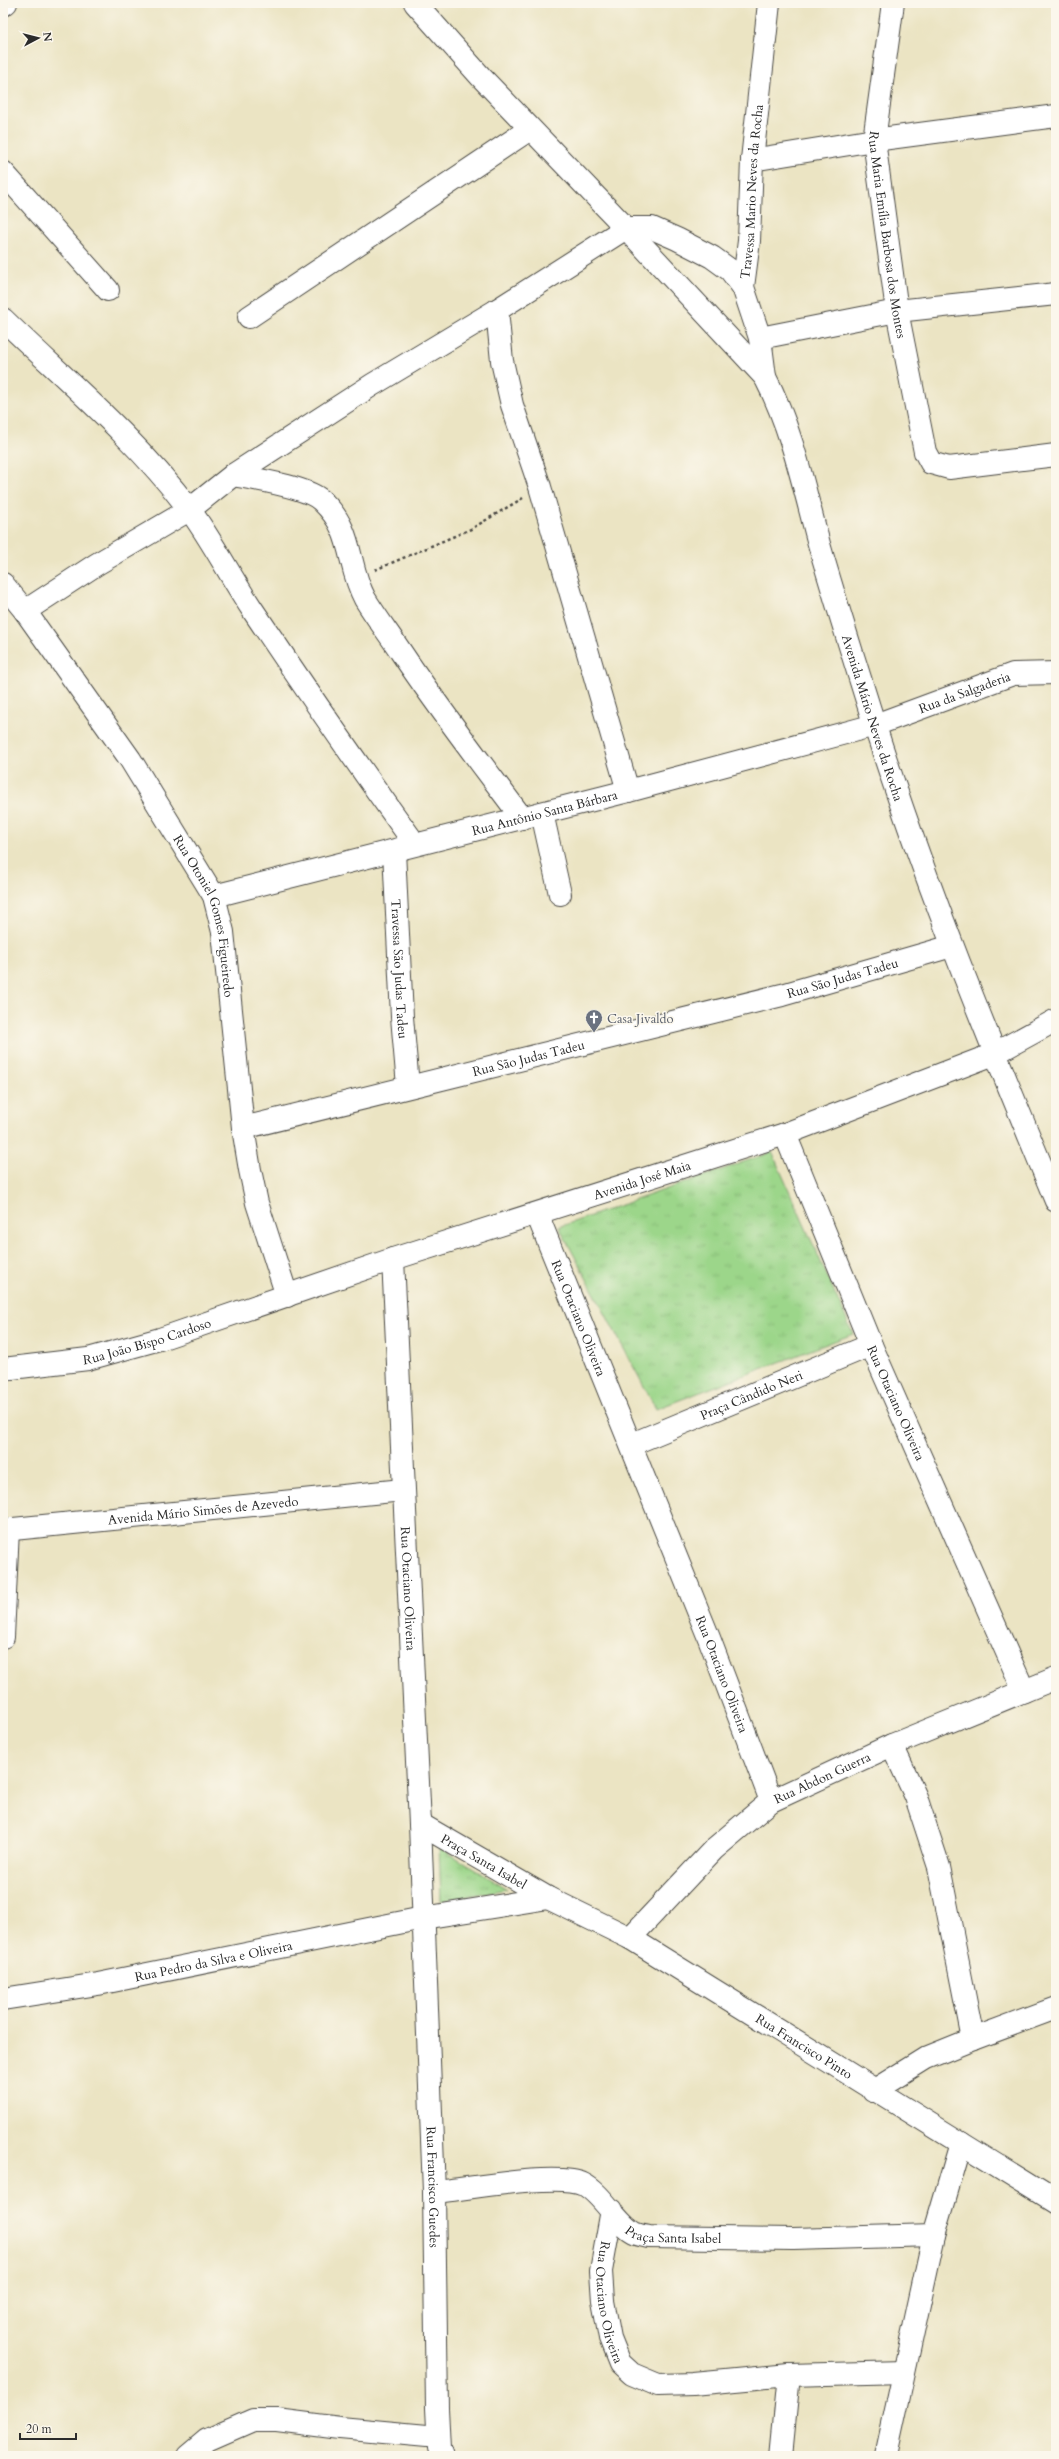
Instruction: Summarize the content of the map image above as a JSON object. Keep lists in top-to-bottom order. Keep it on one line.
{"streets":{"street":["Travessa Mario Neves da Rocha","Rua Maria Emília Barbosa dos Montes","Rua da Salgaderia","Avenida Mário Neves da Rocha","Rua Antônio Santa Bárbara","Rua Otoniel Gomes Figueiredo","Travessa São Judas Tadeu","Rua São Judas Tadeu","Avenida José Maia","Rua Otaciano Oliveira","Rua João Bispo Cardoso","Praça Cândido Neri","Avenida Mário Simões de Azevedo","Rua Abdon Guerra","Praça Santa Isabel","Rua Pedro da Silva e Oliveira","Rua Francisco Pinto","Rua Francisco Guedes"]},"crossings":[["Travessa Mario Neves da Rocha","Avenida Mário Neves da Rocha"],["Rua da Salgaderia","Avenida Mário Neves da Rocha"],["Rua da Salgaderia","Rua Antônio Santa Bárbara"],["Avenida Mário Neves da Rocha","Rua Antônio Santa Bárbara"],["Avenida Mário Neves da Rocha","Rua São Judas Tadeu"],["Avenida Mário Neves da Rocha","Avenida José Maia"],["Rua Antônio Santa Bárbara","Rua Otoniel Gomes Figueiredo"],["Rua Antônio Santa Bárbara","Travessa São Judas Tadeu"],["Rua Otoniel Gomes Figueiredo","Rua São Judas Tadeu"],["Rua Otoniel Gomes Figueiredo","Avenida José Maia"],["Rua Otoniel Gomes Figueiredo","Rua João Bispo Cardoso"],["Travessa São Judas Tadeu","Rua São Judas Tadeu"],["Avenida José Maia","Rua Otaciano Oliveira"],["Avenida José Maia","Rua João Bispo Cardoso"],["Rua Otaciano Oliveira","Praça Cândido Neri"],["Rua Otaciano Oliveira","Avenida Mário Simões de Azevedo"],["Rua Otaciano Oliveira","Rua Abdon Guerra"],["Rua Otaciano Oliveira","Praça Santa Isabel"],["Rua Otaciano Oliveira","Rua Pedro da Silva e Oliveira"],["Rua Otaciano Oliveira","Rua Francisco Guedes"],["Rua Abdon Guerra","Rua Francisco Pinto"],["Praça Santa Isabel","Rua Pedro da Silva e Oliveira"],["Praça Santa Isabel","Rua Francisco Pinto"],["Praça Santa Isabel","Rua Francisco Guedes"],["Rua Pedro da Silva e Oliveira","Rua Francisco Pinto"],["Rua Pedro da Silva e Oliveira","Rua Francisco Guedes"]],"places":{"church":["Casa Jivaldo"]},"scale_bar":"20 m","north":"right"}
